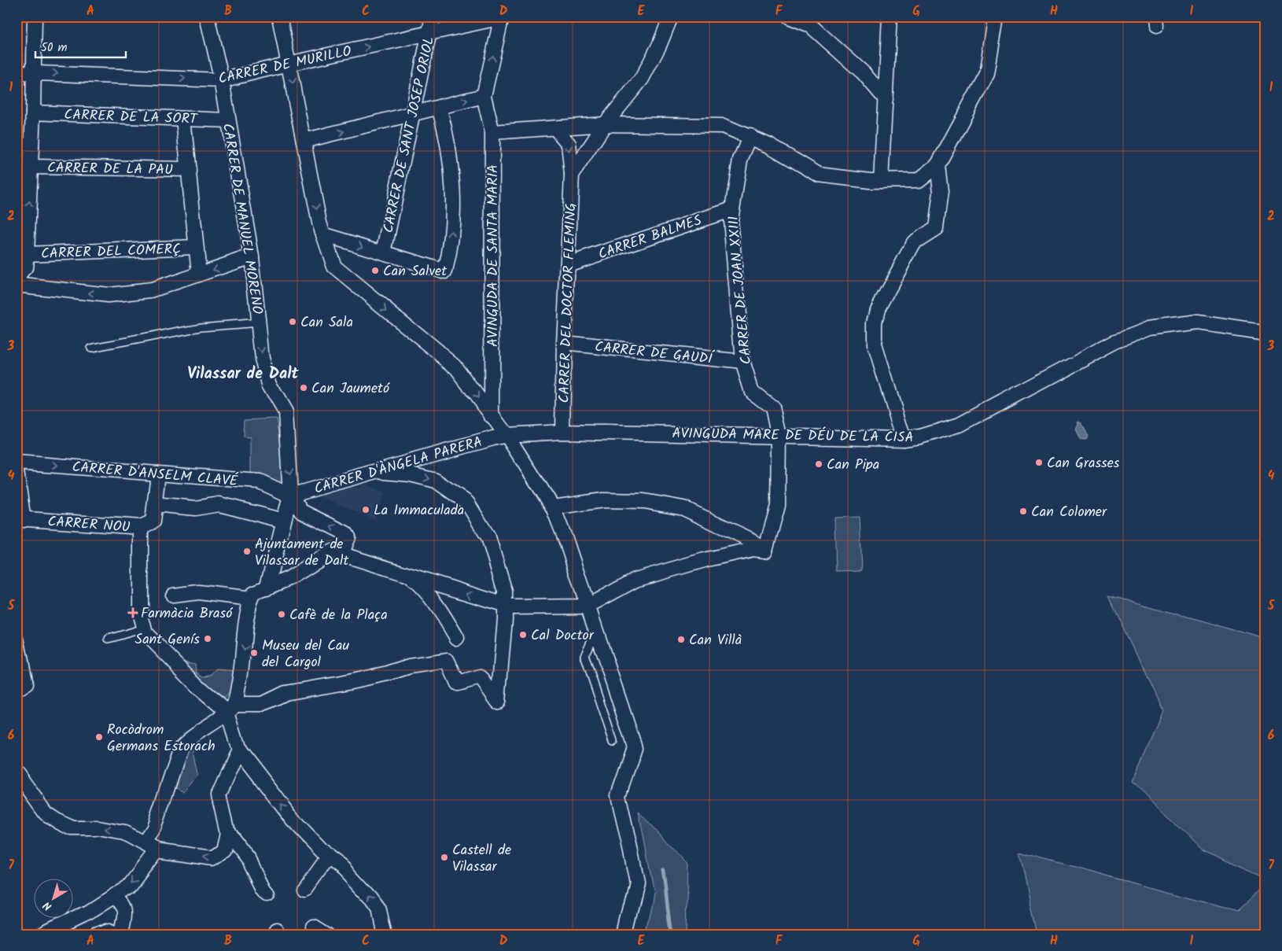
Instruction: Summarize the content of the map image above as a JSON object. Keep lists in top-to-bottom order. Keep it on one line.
{"streets":{"street":["CARRER DE MURILLO","CARRER DE LA SORT","CARRER DE SANT JOSEP ORIOL","CARRER DE LA PAU","CARRER DE MANUEL MORENO","CARRER BALMES","CARRER DEL COMERÇ","AVINGUDA DE SANTA MARIA","CARRER DE JOAN XXIII","CARRER DEL DOCTOR FLEMING","CARRER DE GAUDÍ","AVINGUDA MARE DE DÉU DE LA CISA","CARRER D'ÀNGELA PARERA","CARRER D'ANSELM CLAVÉ","CARRER NOU"]},"crossings":[["CARRER DE MURILLO","CARRER DE SANT JOSEP ORIOL"],["CARRER DE MURILLO","CARRER DE MANUEL MORENO"],["CARRER DE LA SORT","CARRER DE MANUEL MORENO"],["CARRER DE MANUEL MORENO","CARRER D'ÀNGELA PARERA"],["CARRER DE MANUEL MORENO","CARRER D'ANSELM CLAVÉ"],["CARRER BALMES","CARRER DE JOAN XXIII"],["CARRER BALMES","CARRER DEL DOCTOR FLEMING"],["CARRER DE JOAN XXIII","CARRER DE GAUDÍ"],["CARRER DE JOAN XXIII","AVINGUDA MARE DE DÉU DE LA CISA"],["CARRER DEL DOCTOR FLEMING","CARRER DE GAUDÍ"],["CARRER DEL DOCTOR FLEMING","AVINGUDA MARE DE DÉU DE LA CISA"],["AVINGUDA MARE DE DÉU DE LA CISA","CARRER D'ÀNGELA PARERA"],["CARRER D'ÀNGELA PARERA","CARRER D'ANSELM CLAVÉ"],["CARRER D'ANSELM CLAVÉ","CARRER NOU"]],"one_way":["CARRER D'ANSELM CLAVÉ"],"districts":["Vilassar de Dalt"],"places":{"other":["Can Salvet","Can Sala","Can Jaumetó","Can Grasses","Can Pipa","La Immaculada","Can Colomer","Ajuntament de Vilassar de Dalt","Cafè de la Plaça","Cal Doctor","Sant Genís","Can Villà","Museu del Cau del Cargol","Rocòdrom Germans Estorach","Castell de Vilassar"],"health":["Farmàcia Brasó"]},"scale_bar":"50 m","north":"bottom left","grid":{"columns":["A","B","C","D","E","F","G","H","I"],"rows":["1","2","3","4","5","6","7"]}}
